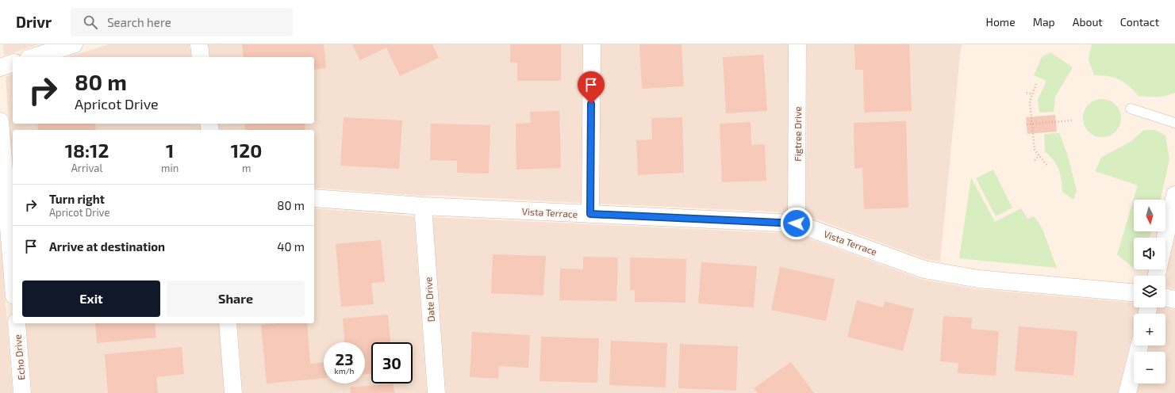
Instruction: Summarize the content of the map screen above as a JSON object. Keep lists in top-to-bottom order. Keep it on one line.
{"streets":{"street":["Figtree Drive","Vista Terrace","Date Drive","Echo Drive"]},"crossings":[["Figtree Drive","Vista Terrace"],["Vista Terrace","Date Drive"]],"north":"bottom","page":{"header":"Drivr","search":"Search here","nav":["Home","Map","About","Contact"],"turn":["80 m","Apricot Drive"],"eta":["18:12","Arrival","1","min","120","m"],"list":[{"name":"Turn right","note":"Apricot Drive","value":"80 m"},{"name":"Arrive at destination","value":"40 m"}],"map_buttons":["+","−"],"buttons":["Exit","Share"],"speed":"23 km/h","limit":"30"}}
